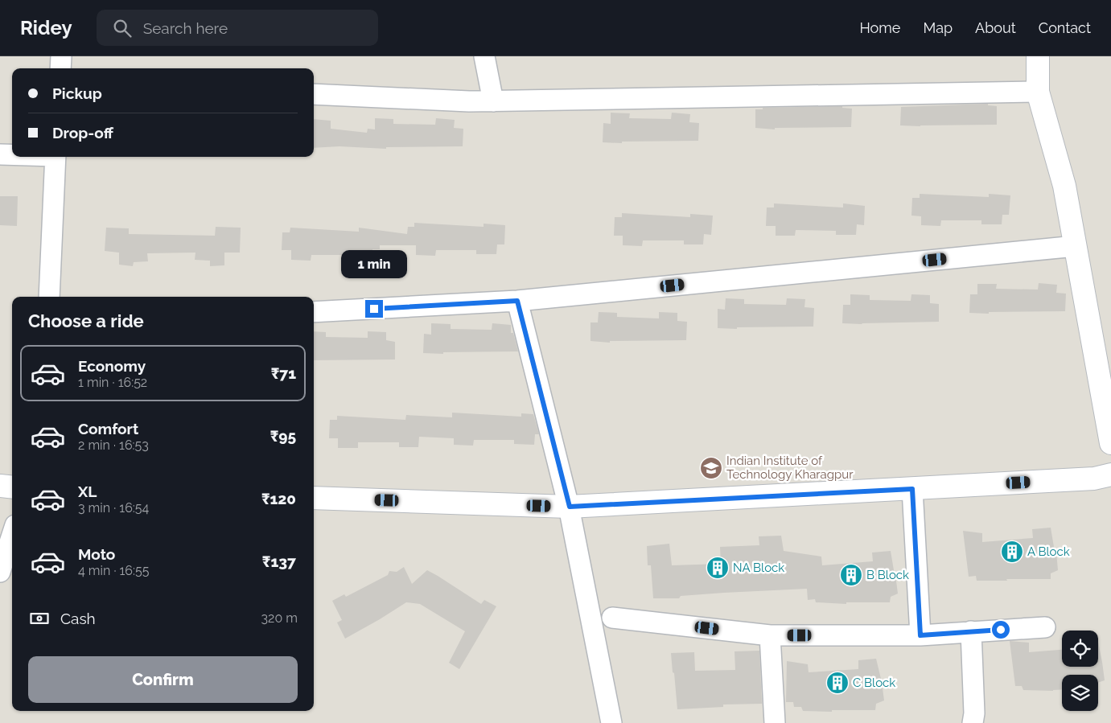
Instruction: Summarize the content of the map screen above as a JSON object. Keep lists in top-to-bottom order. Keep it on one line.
{"places":{"school or university":["Indian Institute of Technology Kharagpur"],"building":["A Block","NA Block","B Block","C Block"]},"page":{"header":"Ridey","search":"Search here","nav":["Home","Map","About","Contact"],"banner":["Pickup","Drop-off"],"bubble":"1 min","heading":"Choose a ride","list":[{"name":"Economy","note":"1 min · 16:52","value":"₹71"},{"name":"Comfort","note":"2 min · 16:53","value":"₹95"},{"name":"XL","note":"3 min · 16:54","value":"₹120"},{"name":"Moto","note":"4 min · 16:55","value":"₹137"}],"pay":["Cash","320 m"],"buttons":"Confirm"}}
